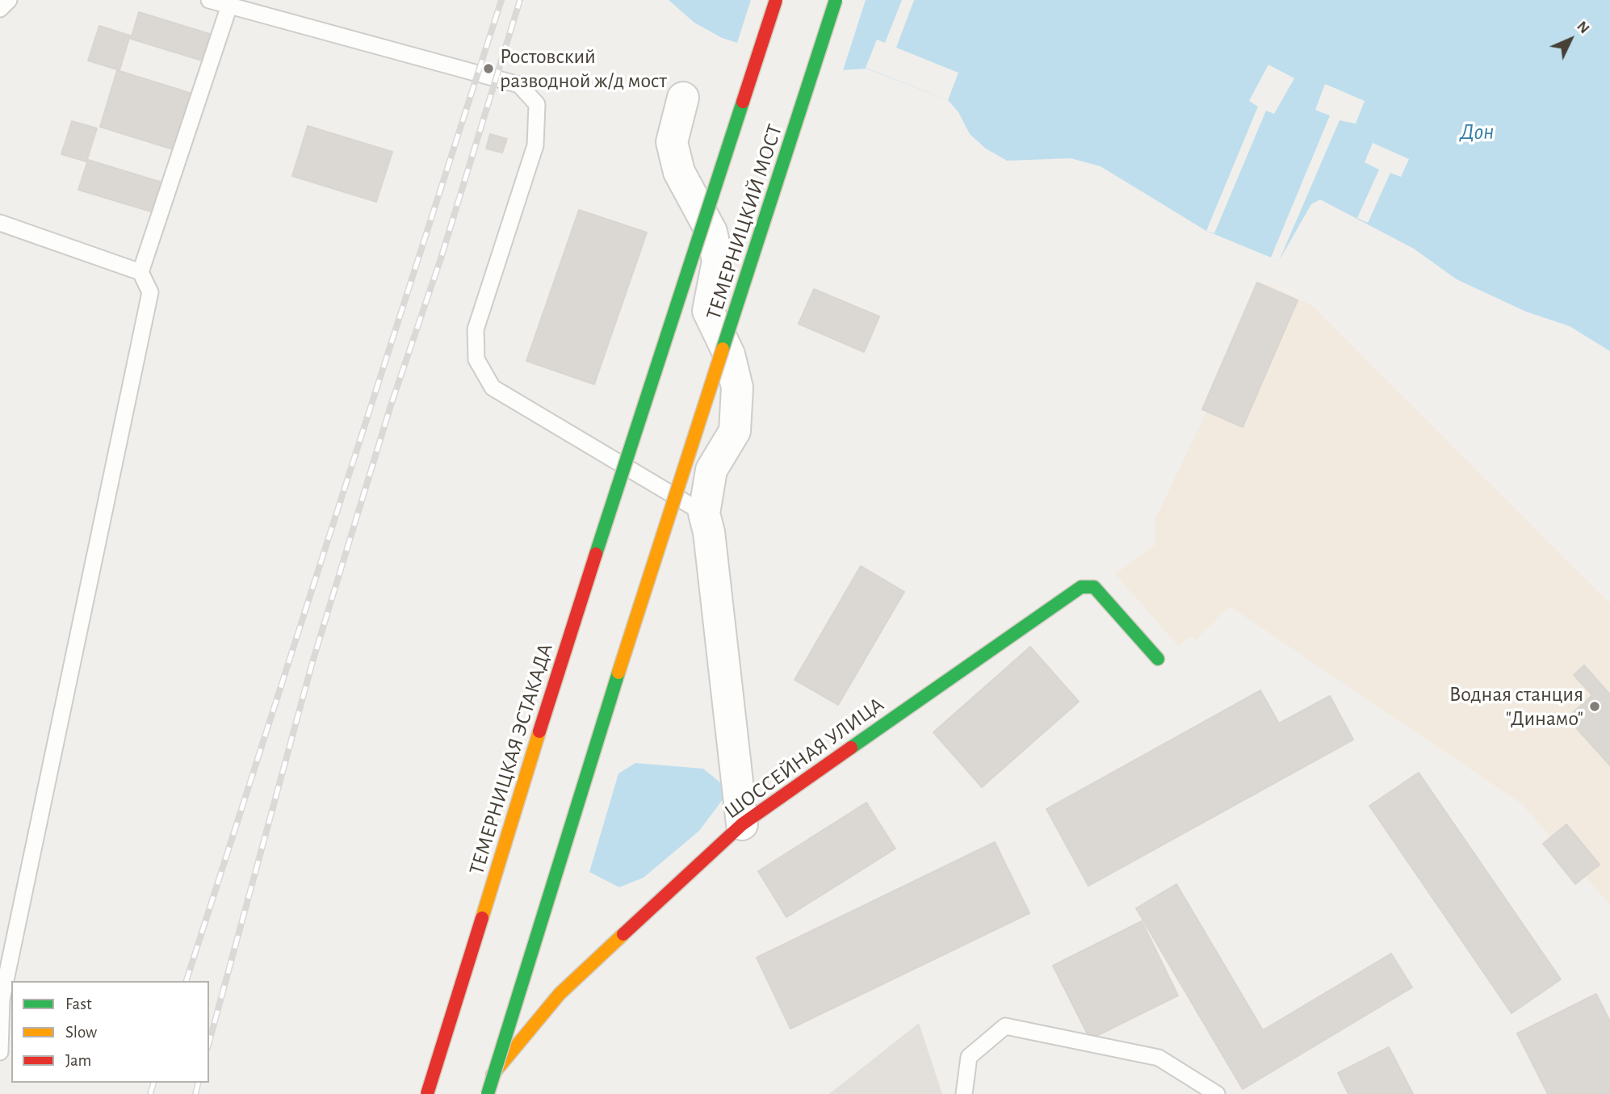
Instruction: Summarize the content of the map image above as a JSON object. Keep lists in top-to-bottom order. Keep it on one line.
{"streets":{"main road":["ТЕМЕРНИЦКИЙ МОСТ","ШОССЕЙНАЯ УЛИЦА","ТЕМЕРНИЦКАЯ ЭСТАКАДА"]},"crossings":[["ТЕМЕРНИЦКИЙ МОСТ","ТЕМЕРНИЦКАЯ ЭСТАКАДА"]],"water":["Дон"],"places":["Ростовский разводной ж/д мост","Водная станция \"Динамо\""],"legend":["Fast","Slow","Jam"],"north":"top right"}
